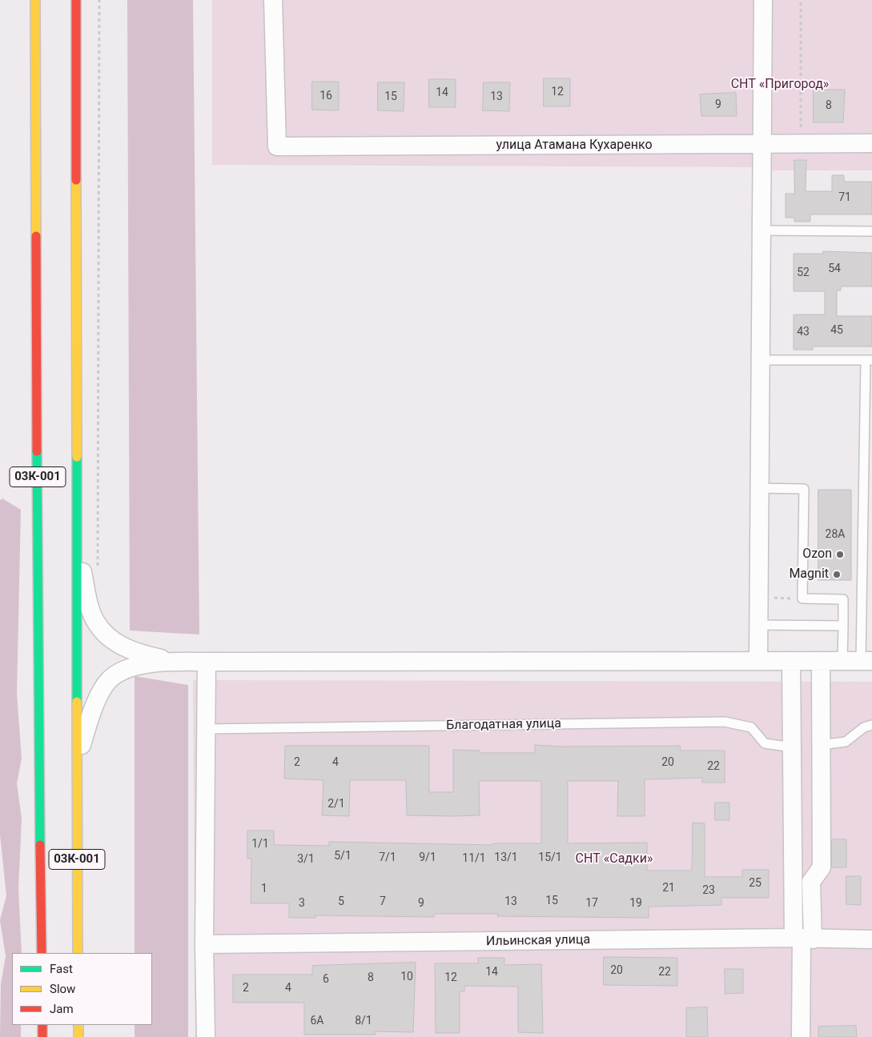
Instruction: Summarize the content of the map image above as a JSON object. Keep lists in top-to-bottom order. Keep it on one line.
{"streets":{"main road":["03К-001"],"street":["улица Атамана Кухаренко","Ильинская улица"],"lane":["Благодатная улица"]},"parks":["СНТ «Пригород»","СНТ «Садки»"],"places":["Ozon","Magnit"],"house_numbers":["12","14","16","15","13","9","8","71","54","52","45","43","28А","2","4","20","22","2/1","1/1","5/1","7/1","9/1","13/1","15/1","11/1","3/1","25","21","1","23","15","5","7","13","3","9","17","19","20","14","22","10","8","12","6","2","4","6А","8/1"],"legend":["Fast","Slow","Jam"]}
